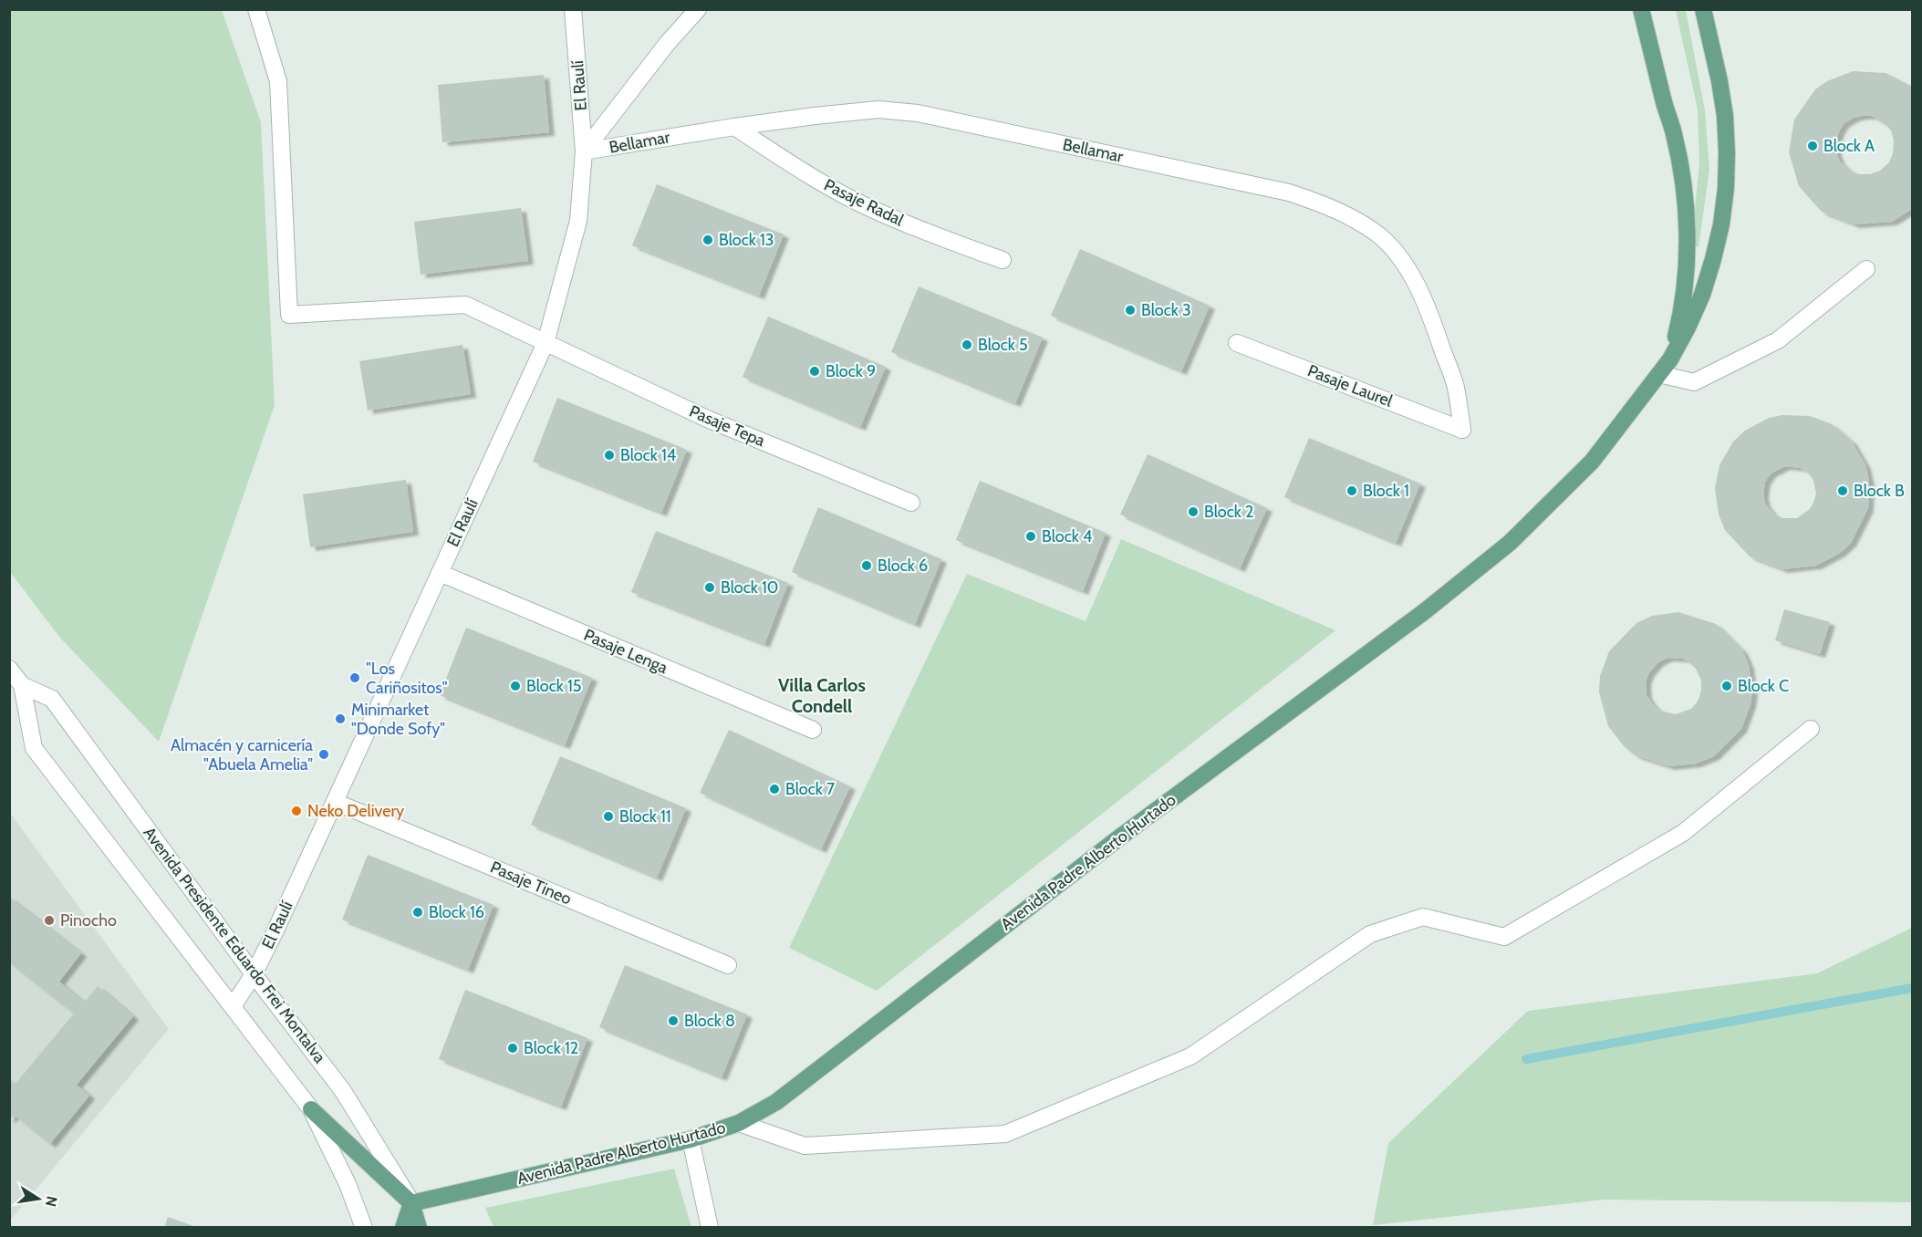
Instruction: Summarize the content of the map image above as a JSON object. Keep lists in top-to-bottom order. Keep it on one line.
{"streets":{"main road":["Avenida Padre Alberto Hurtado","Avenida Presidente Eduardo Frei Montalva"],"street":["El Raulí","Bellamar","Pasaje Radal","Pasaje Laurel","Pasaje Tepa","Pasaje Lenga","Pasaje Tineo"]},"crossings":[["El Raulí","Bellamar"],["El Raulí","Pasaje Tepa"],["El Raulí","Pasaje Lenga"],["El Raulí","Pasaje Tineo"],["El Raulí","Avenida Presidente Eduardo Frei Montalva"],["Bellamar","Pasaje Radal"],["Bellamar","Pasaje Laurel"],["Avenida Padre Alberto Hurtado","Avenida Presidente Eduardo Frei Montalva"]],"districts":["Villa Carlos Condell"],"places":["Block A","Block 13","Block 3","Block 5","Block 9","Block 14","Block 1","Block B","Block 2","Block 4","Block 6","Block 10","\"Los Cariñositos\"","Block 15","Block C","Minimarket \"Donde Sofy\"","Almacén y carnicería \"Abuela Amelia\"","Block 7","Neko Delivery","Block 11","Block 16","Pinocho","Block 8","Block 12"],"north":"right"}
